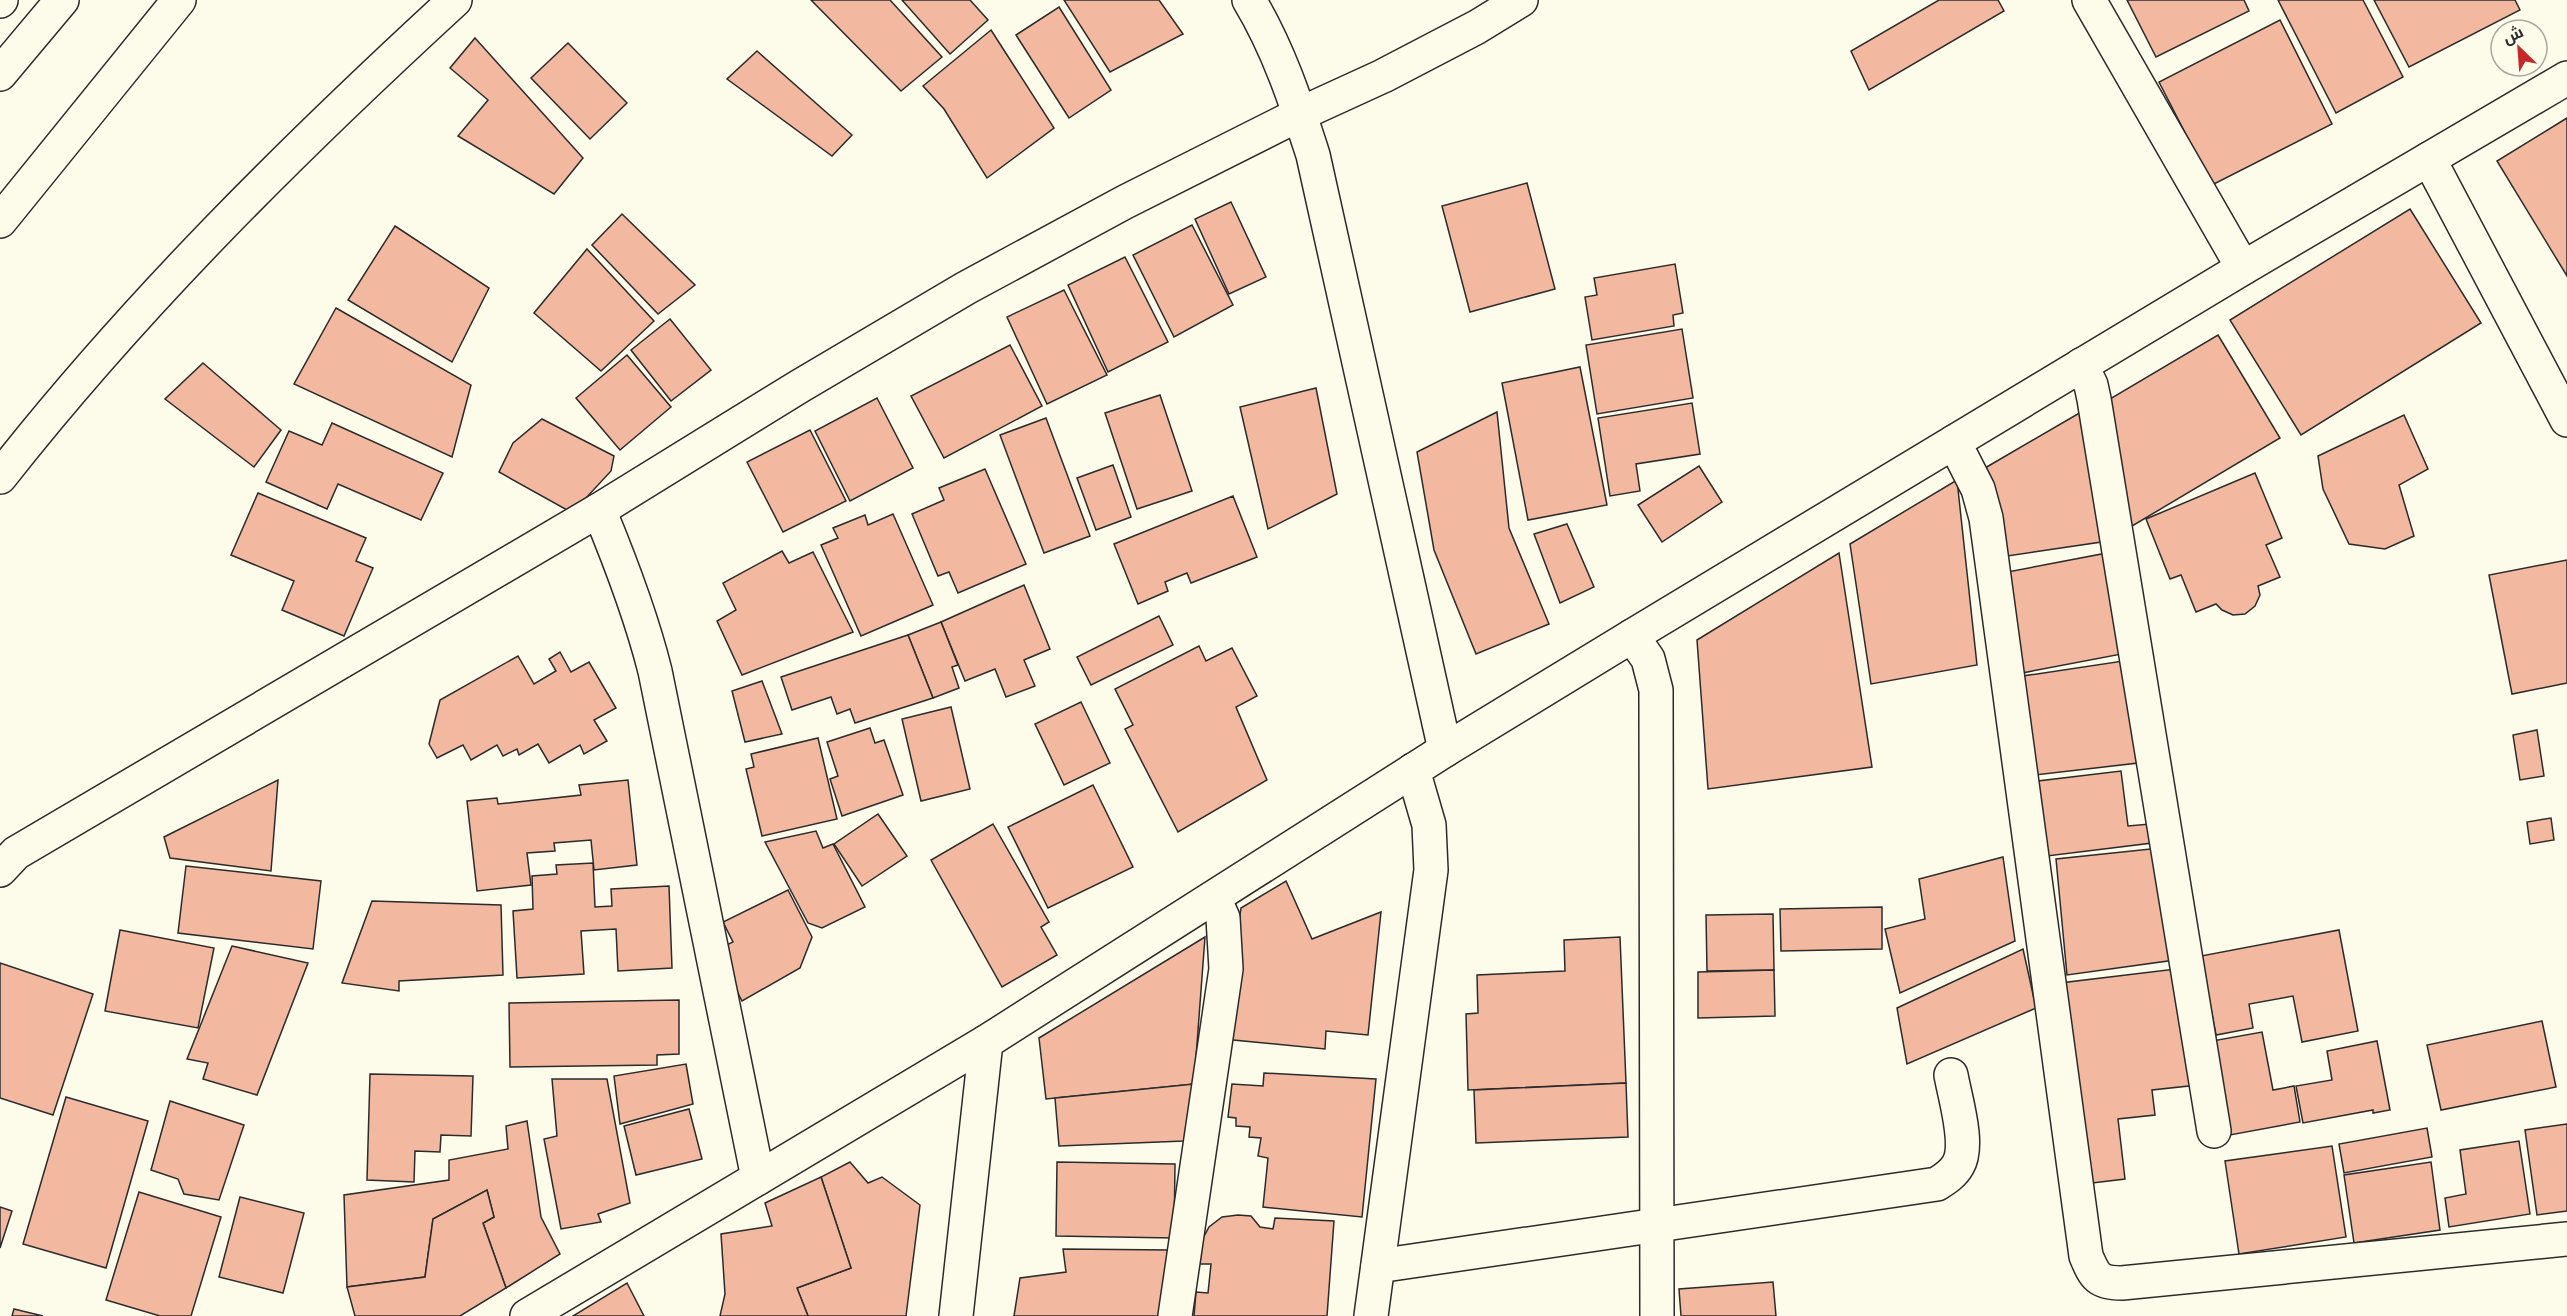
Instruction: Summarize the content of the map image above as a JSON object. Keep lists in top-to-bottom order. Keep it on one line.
{"north":"top left"}
